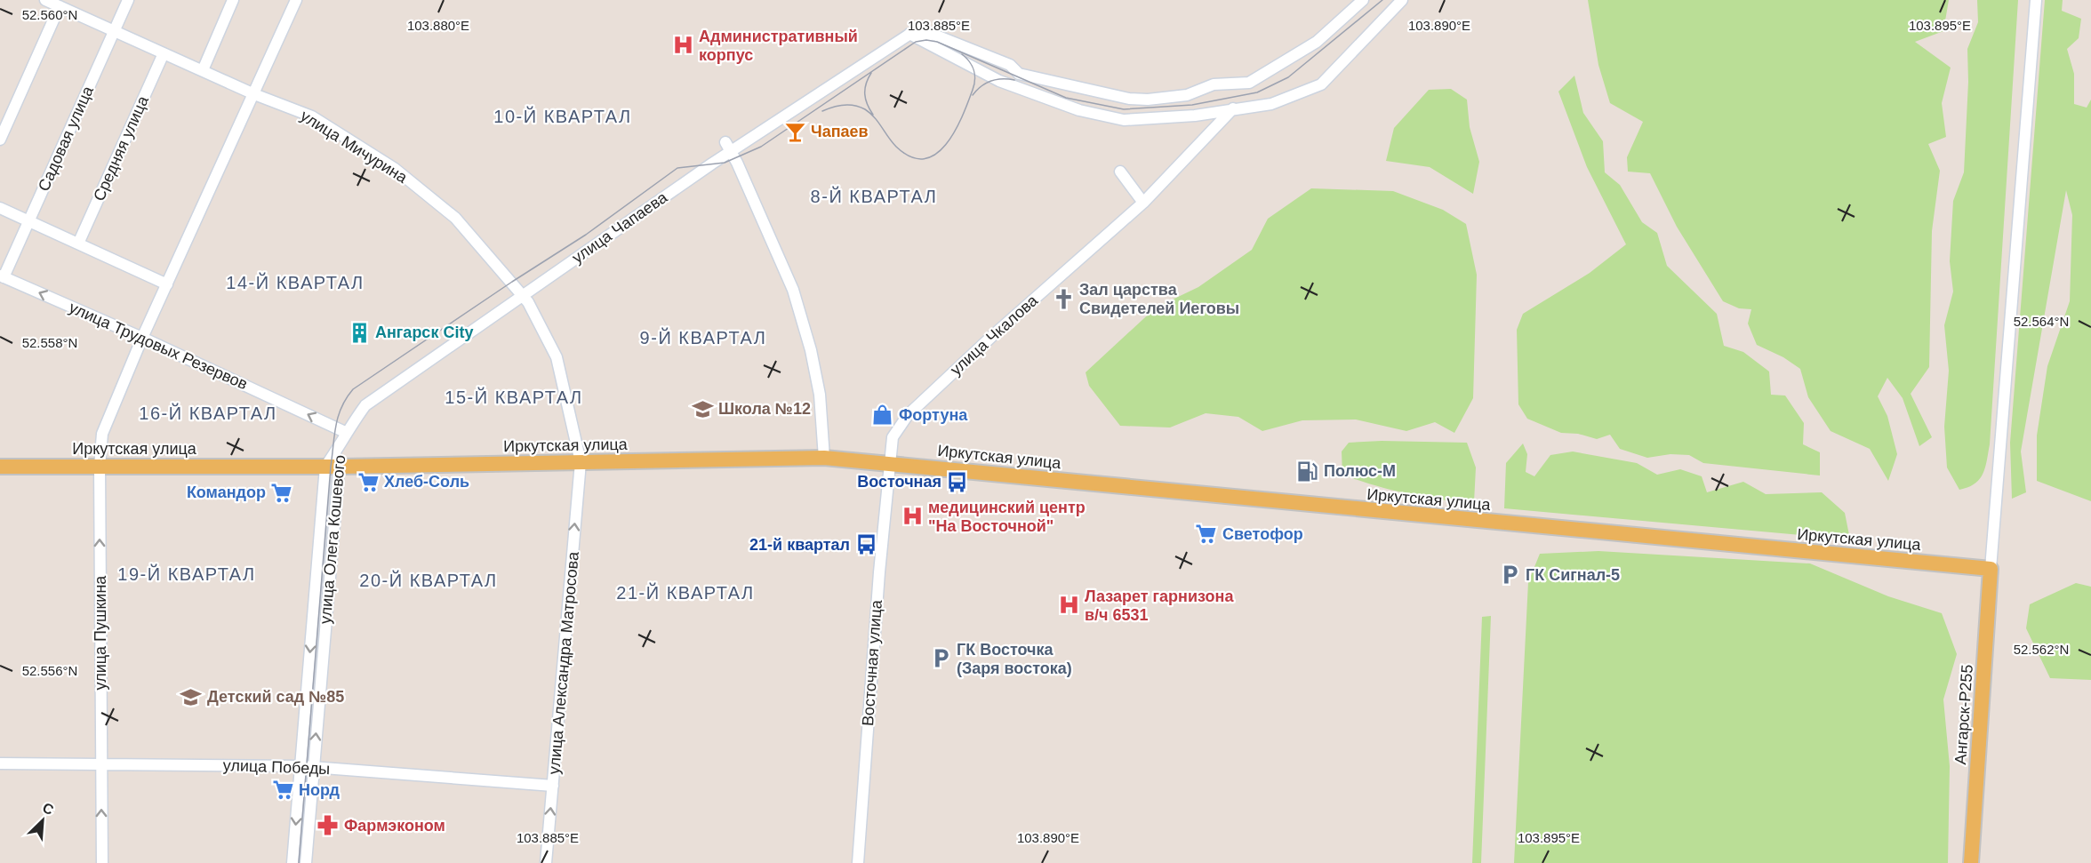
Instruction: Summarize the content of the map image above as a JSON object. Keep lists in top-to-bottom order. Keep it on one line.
{"streets":{"main road":["Иркутская улица","Ангарск-Р255"],"street":["Садовая улица","улица Мичурина","Средняя улица","улица Чапаева","улица Чкалова","улица Трудовых Резервов","улица Олега Кошевого","улица Пушкина","улица Александра Матросова","Восточная улица","улица Победы"]},"crossings":[["Садовая улица","улица Мичурина"],["Садовая улица","улица Трудовых Резервов"],["улица Мичурина","Средняя улица"],["улица Мичурина","улица Чапаева"],["улица Мичурина","Иркутская улица"],["улица Мичурина","улица Пушкина"],["улица Мичурина","улица Александра Матросова"],["улица Чапаева","улица Трудовых Резервов"],["улица Чапаева","улица Олега Кошевого"],["улица Чкалова","Иркутская улица"],["улица Чкалова","Восточная улица"],["улица Трудовых Резервов","улица Пушкина"],["Иркутская улица","улица Олега Кошевого"],["Иркутская улица","улица Пушкина"],["Иркутская улица","улица Александра Матросова"],["Иркутская улица","Восточная улица"],["Иркутская улица","Ангарск-Р255"],["улица Олега Кошевого","улица Победы"],["улица Пушкина","улица Победы"],["улица Александра Матросова","улица Победы"]],"one_way":["улица Пушкина","улица Александра Матросова"],"districts":["10-Й КВАРТАЛ","8-Й КВАРТАЛ","14-Й КВАРТАЛ","9-Й КВАРТАЛ","15-Й КВАРТАЛ","16-Й КВАРТАЛ","19-Й КВАРТАЛ","20-Й КВАРТАЛ","21-Й КВАРТАЛ"],"places":{"hospital":["Административный корпус","медицинский центр \"На Восточной\"","Лазарет гарнизона в/ч 6531"],"bar":["Чапаев"],"church":["Зал царства Свидетелей Иеговы"],"building":["Ангарск City"],"school or university":["Школа №12","Детский сад №85"],"shop":["Фортуна"],"fuel station":["Полюс-М"],"supermarket":["Хлеб-Соль","Командор","Светофор","Норд"],"bus stop":["Восточная","21-й квартал"],"parking":["ГК Сигнал-5","ГК Восточка (Заря востока)"],"pharmacy":["Фармэконом"]},"north":"top right","coordinates":["52.560°N","103.880°E","103.885°E","103.890°E","103.895°E","52.564°N","52.558°N","52.562°N","52.556°N"]}
